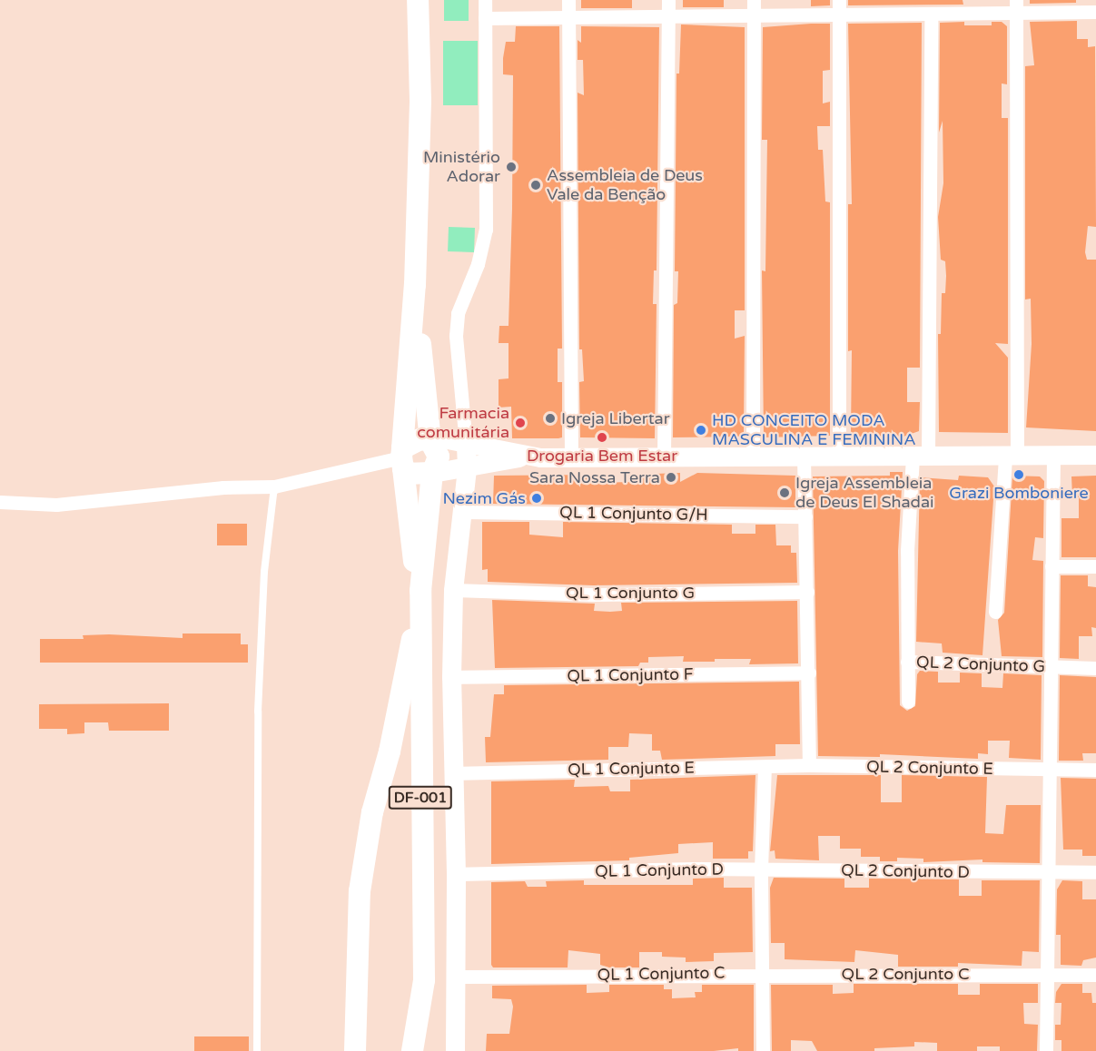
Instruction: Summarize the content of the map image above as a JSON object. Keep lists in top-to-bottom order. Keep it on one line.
{"streets":{"main road":["DF-001"],"street":["QL 1 Conjunto G/H","QL 1 Conjunto G","QL 2 Conjunto G","QL 1 Conjunto F","QL 2 Conjunto E","QL 1 Conjunto E","QL 1 Conjunto D","QL 2 Conjunto D","QL 1 Conjunto C","QL 2 Conjunto C"]},"crossings":[["QL 2 Conjunto E","QL 1 Conjunto E"],["QL 1 Conjunto D","QL 2 Conjunto D"],["QL 1 Conjunto C","QL 2 Conjunto C"]],"places":["Ministério Adorar","Assembleia de Deus Vale da Benção","Igreja Libertar","Farmacia comunitária","HD CONCEITO MODA MASCULINA E FEMININA","Drogaria Bem Estar","Grazi Bomboniere","Sara Nossa Terra","Igreja Assembleia de Deus El Shadai","Nezim Gás"]}
